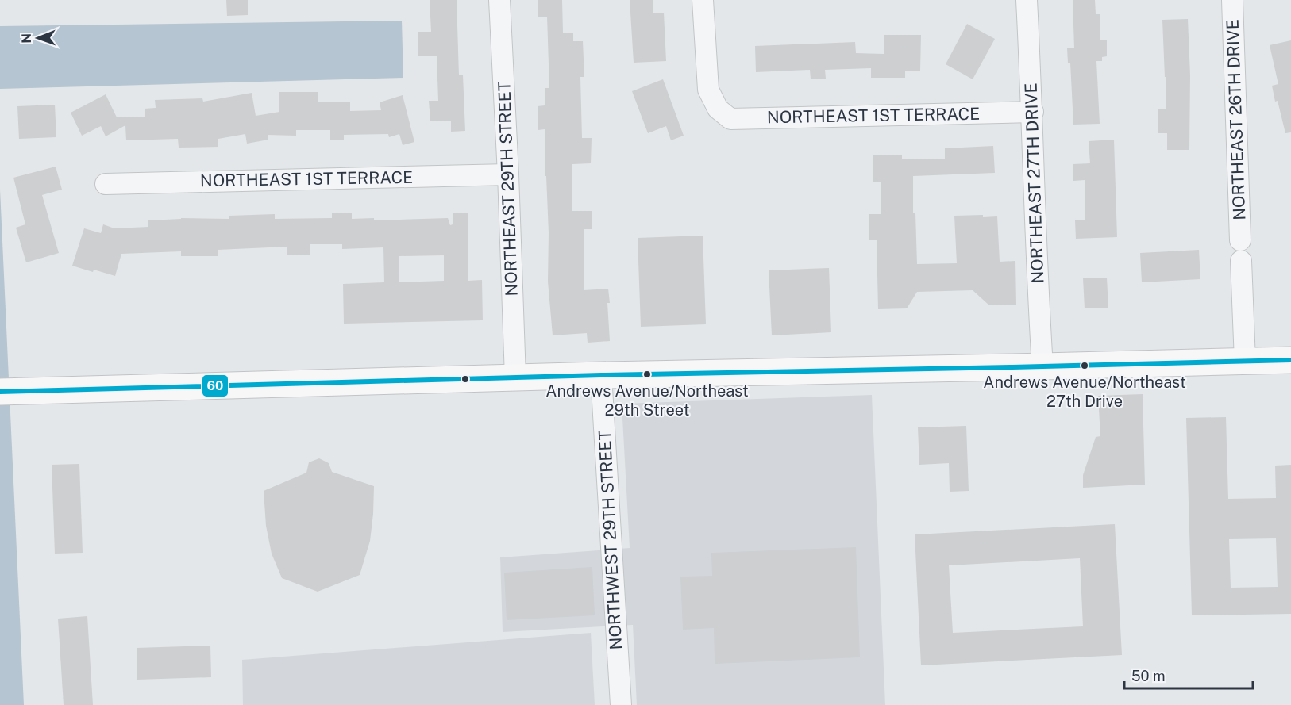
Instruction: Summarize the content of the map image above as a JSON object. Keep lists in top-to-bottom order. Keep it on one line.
{"streets":{"street":["NORTHEAST 1ST TERRACE","NORTHEAST 26TH DRIVE","NORTHEAST 27TH DRIVE","NORTHEAST 29TH STREET","NORTHWEST 29TH STREET"]},"crossings":[["NORTHEAST 1ST TERRACE","NORTHEAST 27TH DRIVE"],["NORTHEAST 1ST TERRACE","NORTHEAST 29TH STREET"]],"places":["Andrews Avenue/Northeast 27th Drive","Andrews Avenue/Northeast 29th Street"],"lines":["transit line 60"],"scale_bar":"50 m","north":"left"}
